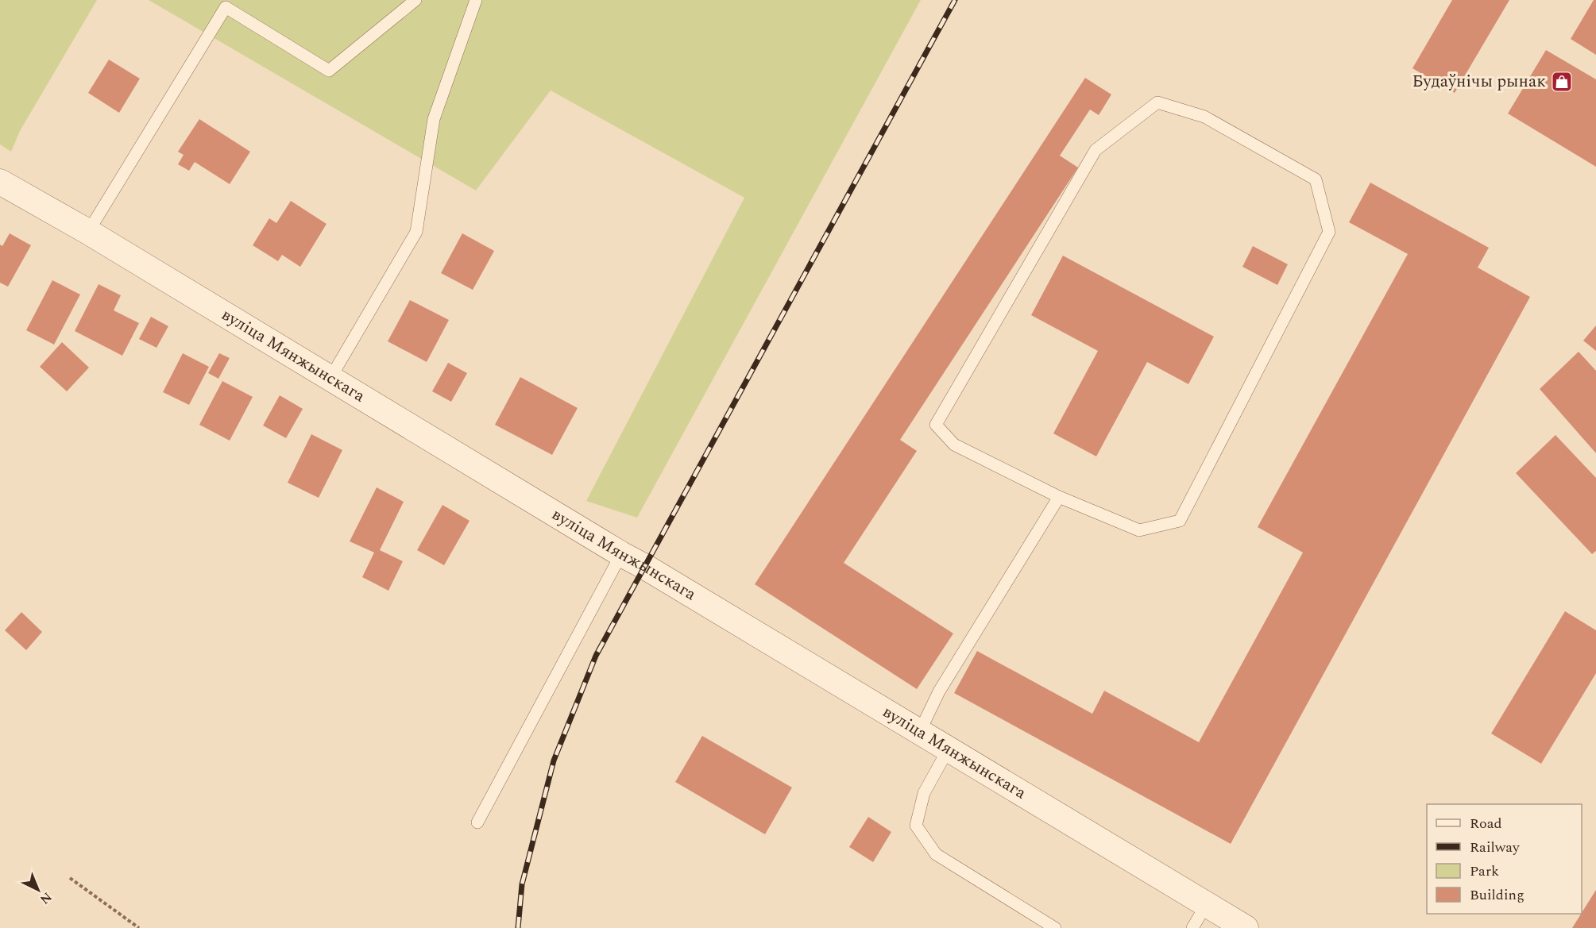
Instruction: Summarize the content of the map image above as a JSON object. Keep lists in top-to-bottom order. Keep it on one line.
{"streets":{"street":["вуліца Мянжынскага"]},"places":{"shop":["Будаўнічы рынак"]},"legend":["Road","Railway","Park","Building"],"north":"bottom right"}
